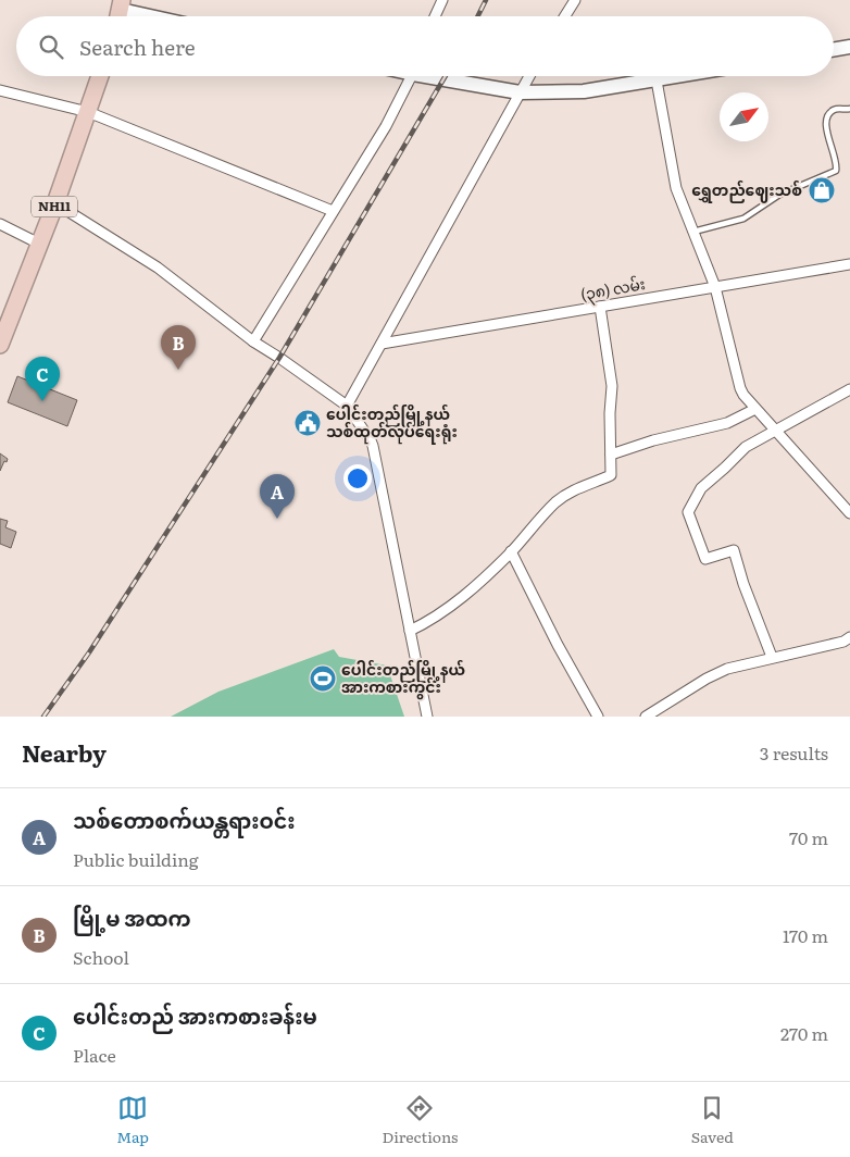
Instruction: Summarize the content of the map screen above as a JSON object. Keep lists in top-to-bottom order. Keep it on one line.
{"streets":{"highway":["NH11"],"street":["(၃၈) လမ်း"]},"places":{"shop":["ရွှေတည်ဈေးသစ်"],"public building":["ပေါင်းတည်မြို့နယ် သစ်ထုတ်လုပ်ရေးရုံး"],"sports":["‌ပေါင်းတည်မြို့နယ် အားကစားကွင်း"]},"north":"top right","page":{"search":"Search here","pins":["B","C","A"],"heading":["Nearby","3 results"],"list":[{"mark":"A","name":"သစ်တောစက်ယန္တရားဝင်း","note":"Public building","value":"70 m"},{"mark":"B","name":"မြို့မ အထက","note":"School","value":"170 m"},{"mark":"C","name":"ပေါင်းတည် အားကစားခန်းမ","note":"Place","value":"270 m"}],"nav":["Map","Directions","Saved"]}}
